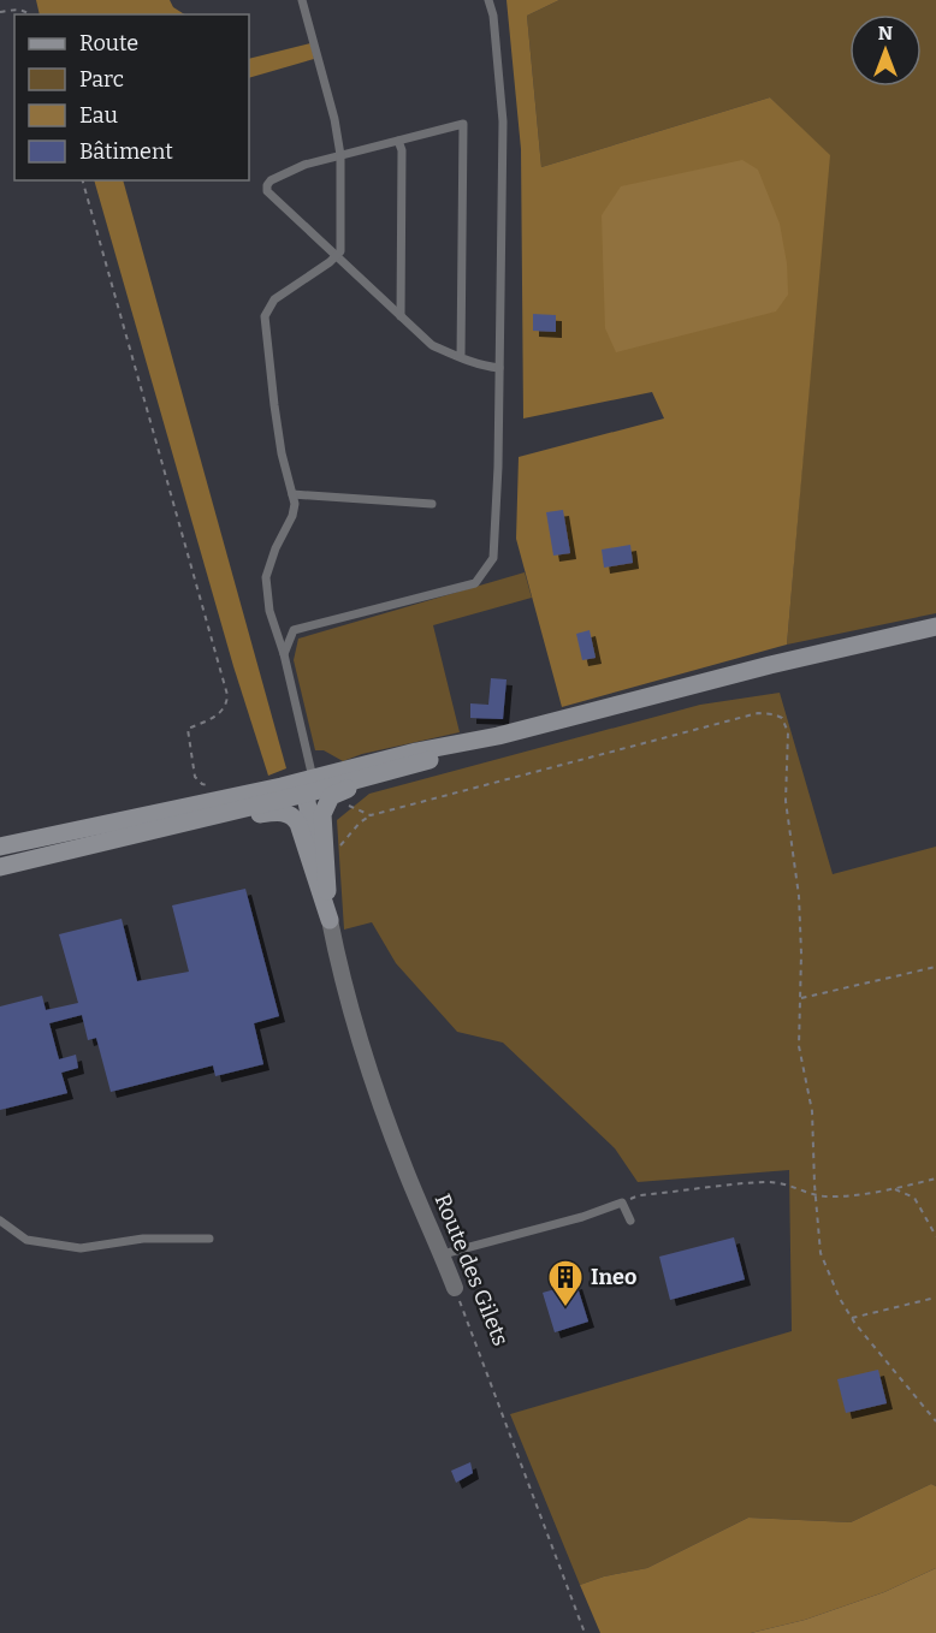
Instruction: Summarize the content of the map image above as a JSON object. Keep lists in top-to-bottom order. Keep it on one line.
{"streets":{"main road":["Route des Gilets"]},"places":{"building":["Ineo"]},"legend":["Route","Parc","Eau","Bâtiment"],"north":"top"}
